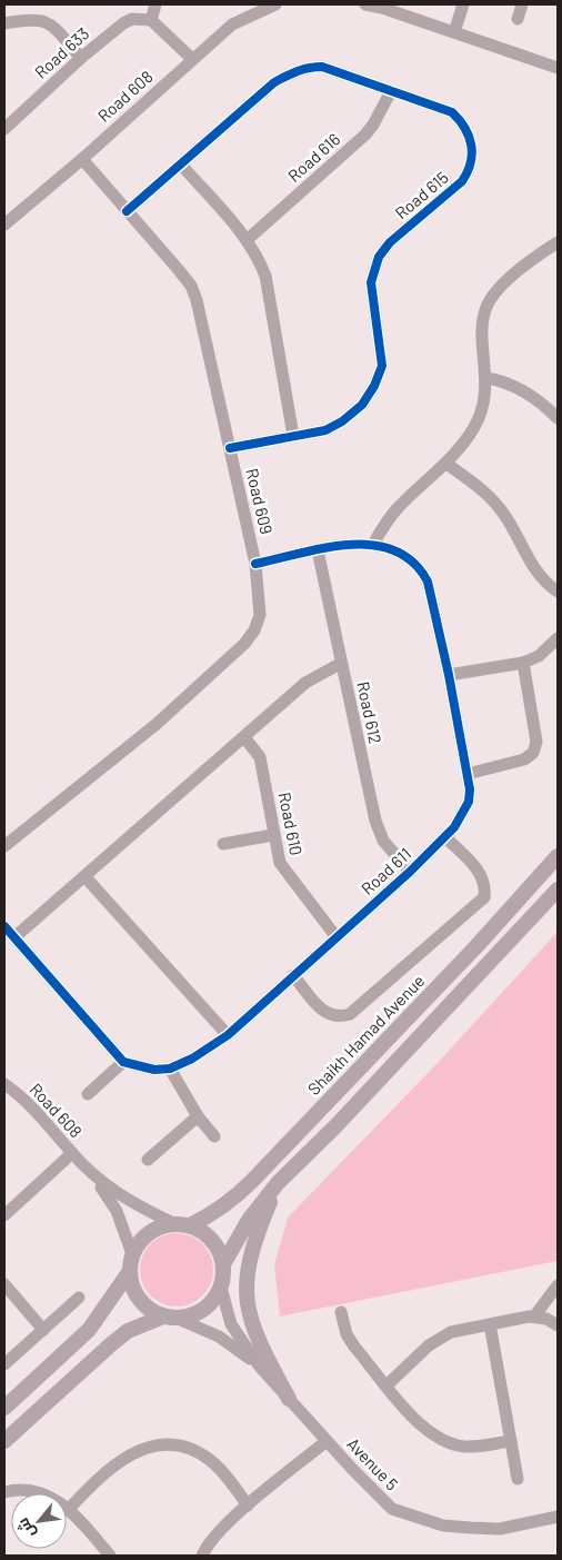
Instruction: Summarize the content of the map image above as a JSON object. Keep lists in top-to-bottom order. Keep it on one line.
{"streets":{"main road":["Shaikh Hamad Avenue"],"street":["Road 633","Road 608","Road 616","Road 615","Road 609","Road 612","Road 610","Road 611","Avenue 5"]},"crossings":[["Road 608","Road 609"],["Road 608","Shaikh Hamad Avenue"],["Road 608","Avenue 5"],["Road 616","Road 615"],["Road 615","Road 609"],["Road 609","Road 611"],["Road 612","Road 611"],["Road 610","Road 611"],["Shaikh Hamad Avenue","Avenue 5"]],"north":"bottom left"}
